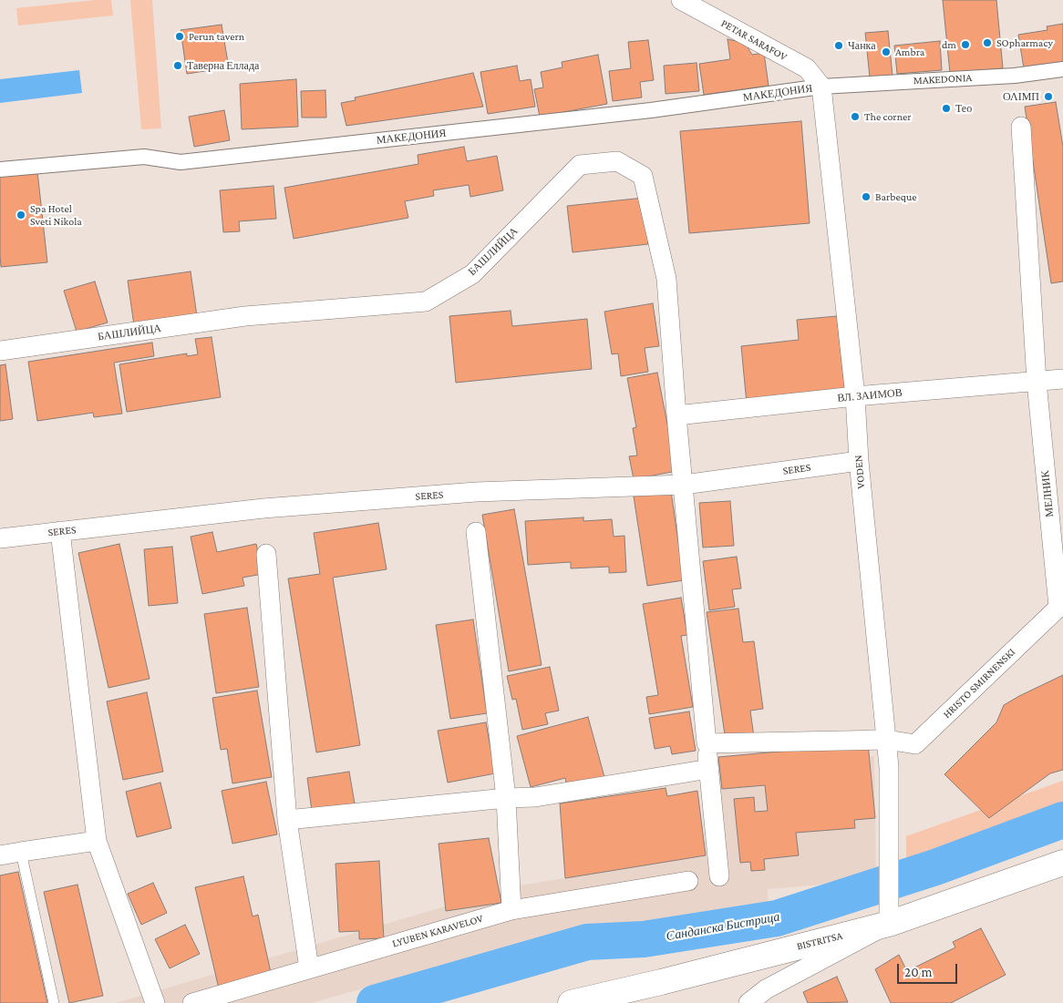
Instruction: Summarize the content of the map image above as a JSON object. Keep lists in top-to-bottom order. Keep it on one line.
{"streets":{"street":["PETAR SARAFOV","MAKEDONIA","МАКЕДОНИЯ","БАШЛИЙЦА","ВЛ. ЗАИМОВ","SERES","VODEN","МЕЛНИК","HRISTO SMIRNENSKI","LYUBEN KARAVELOV","BISTRITSA"]},"crossings":[["PETAR SARAFOV","MAKEDONIA"],["PETAR SARAFOV","МАКЕДОНИЯ"],["PETAR SARAFOV","VODEN"],["MAKEDONIA","МАКЕДОНИЯ"],["MAKEDONIA","VODEN"],["МАКЕДОНИЯ","VODEN"],["БАШЛИЙЦА","ВЛ. ЗАИМОВ"],["БАШЛИЙЦА","SERES"],["ВЛ. ЗАИМОВ","VODEN"],["ВЛ. ЗАИМОВ","МЕЛНИК"],["SERES","VODEN"],["VODEN","HRISTO SMIRNENSKI"],["VODEN","BISTRITSA"],["МЕЛНИК","HRISTO SMIRNENSKI"]],"water":["Санданска Бистрица"],"places":["Perun tavern","SOpharmacy","dm","Чанка","Ambra","Таверна Еллада","ΟΛΙΜΠ","Тео","The corner","Barbeque","Spa Hotel Sveti Nikola"],"scale_bar":"20 m"}
